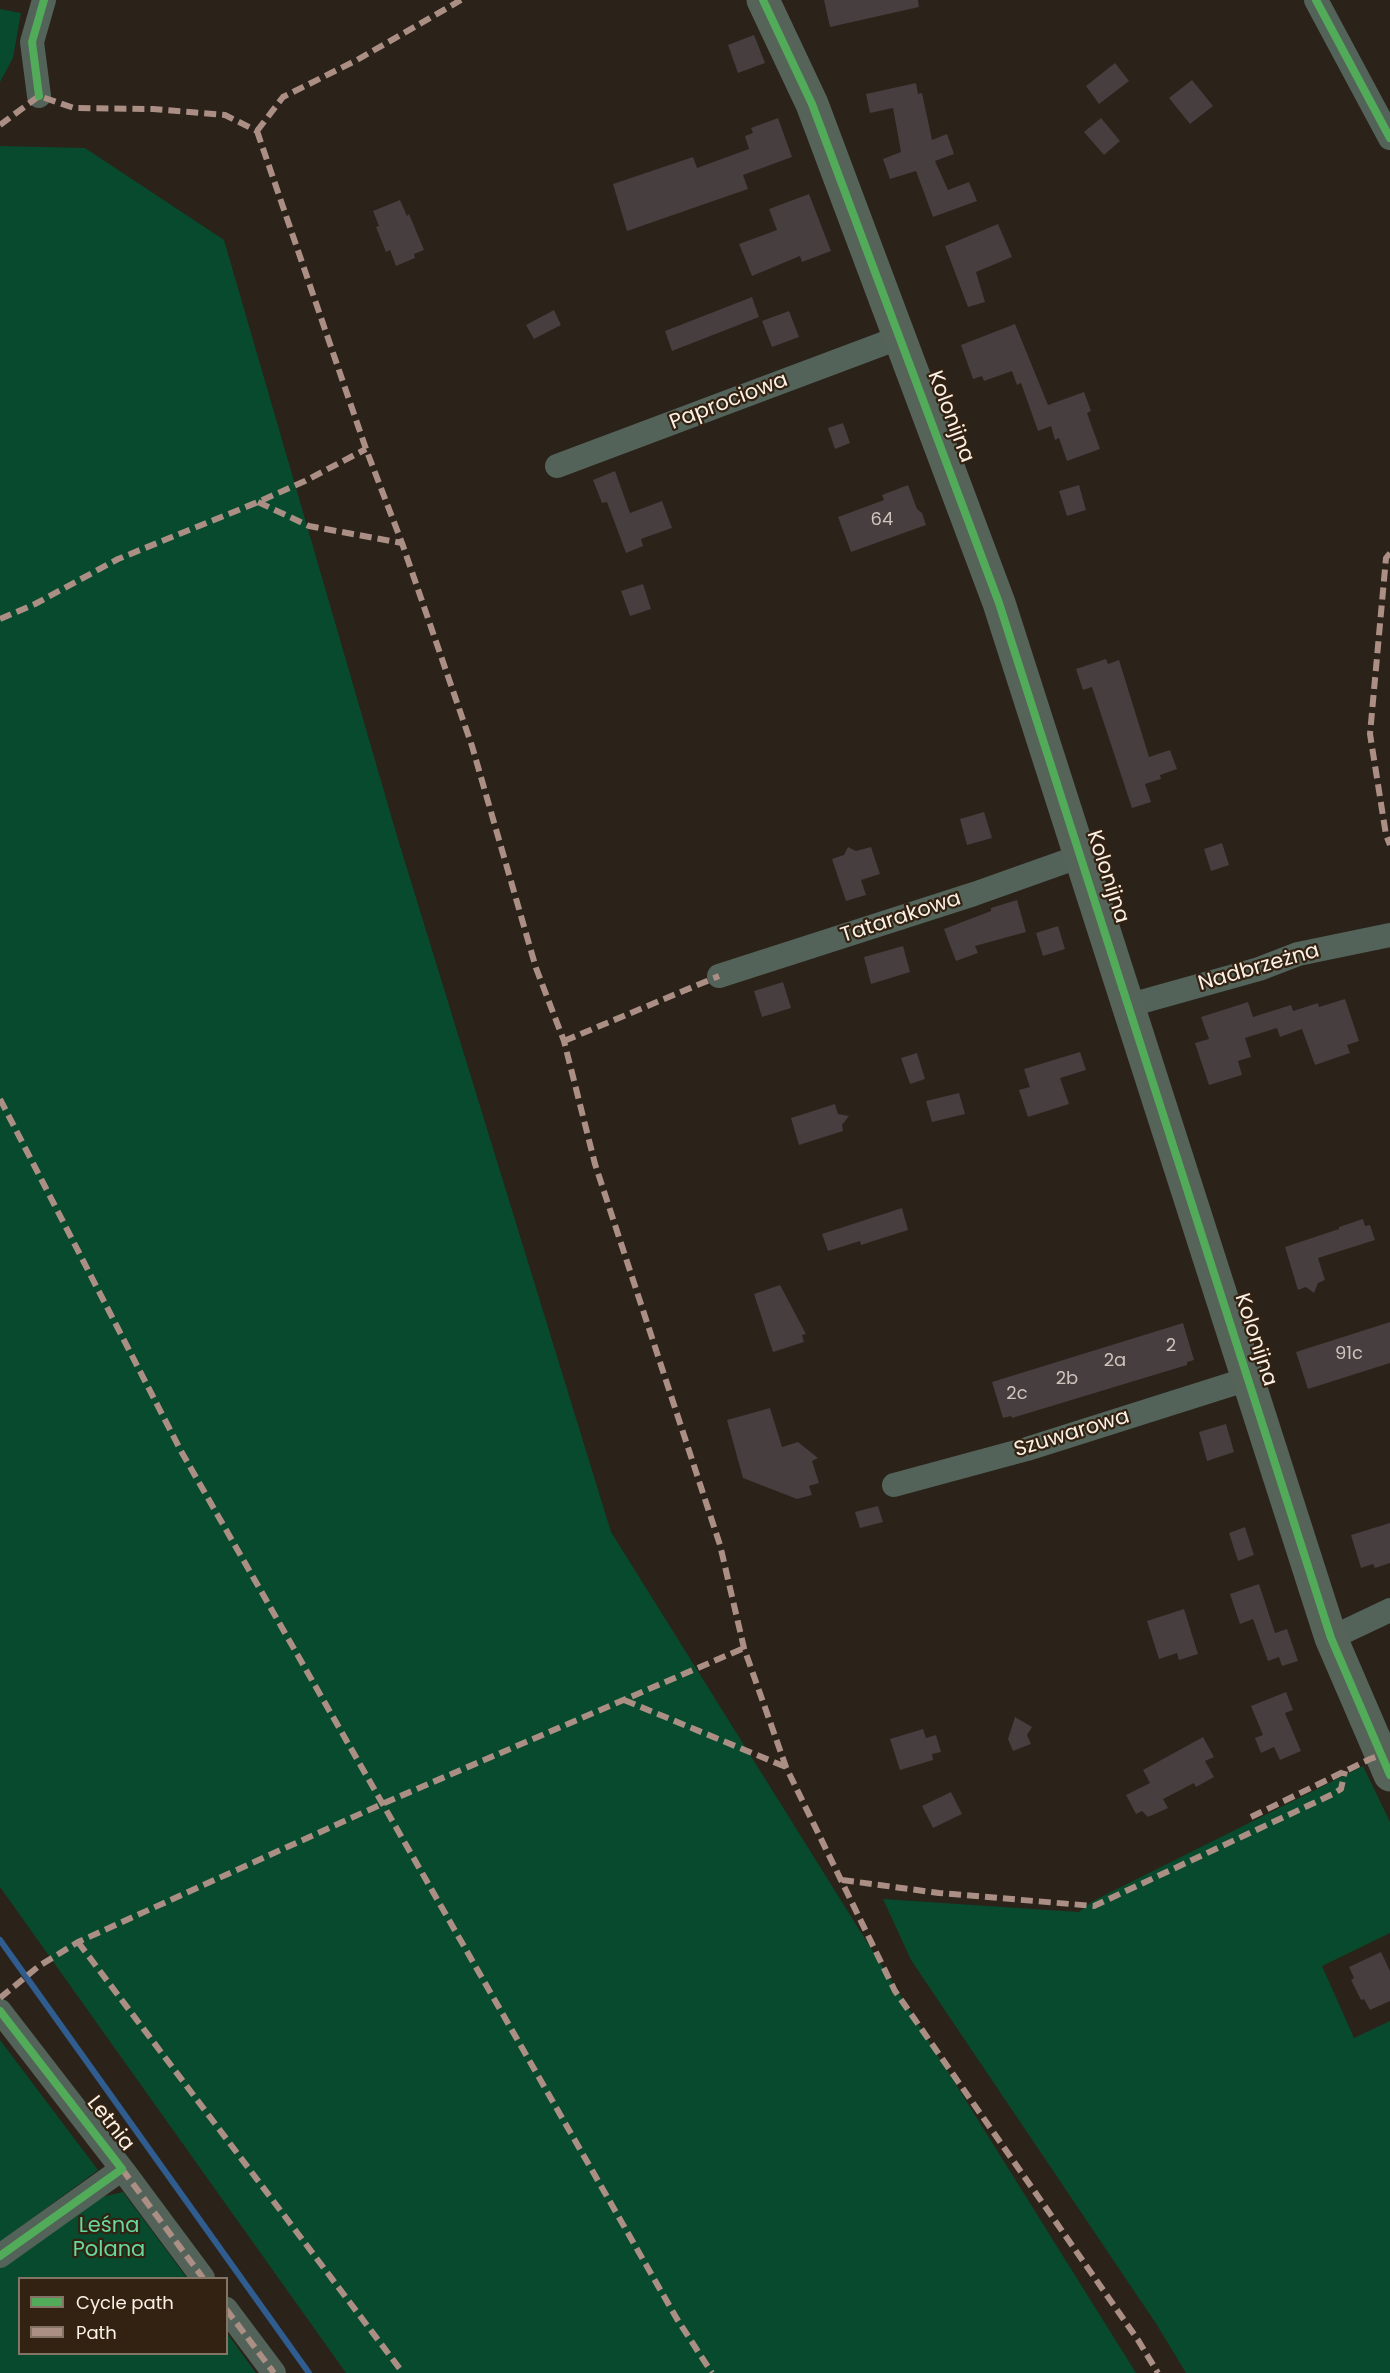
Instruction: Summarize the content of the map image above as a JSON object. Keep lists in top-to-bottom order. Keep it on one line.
{"streets":{"street":["Paprociowa","Kolonijna","Tatarakowa","Nadbrzeżna","Szuwarowa","Letnia"]},"crossings":[["Paprociowa","Kolonijna"],["Kolonijna","Tatarakowa"],["Kolonijna","Nadbrzeżna"],["Kolonijna","Szuwarowa"]],"parks":["Leśna Polana"],"house_numbers":["64","2","91c","2a","2b","2c"],"legend":["Cycle path","Path"]}
